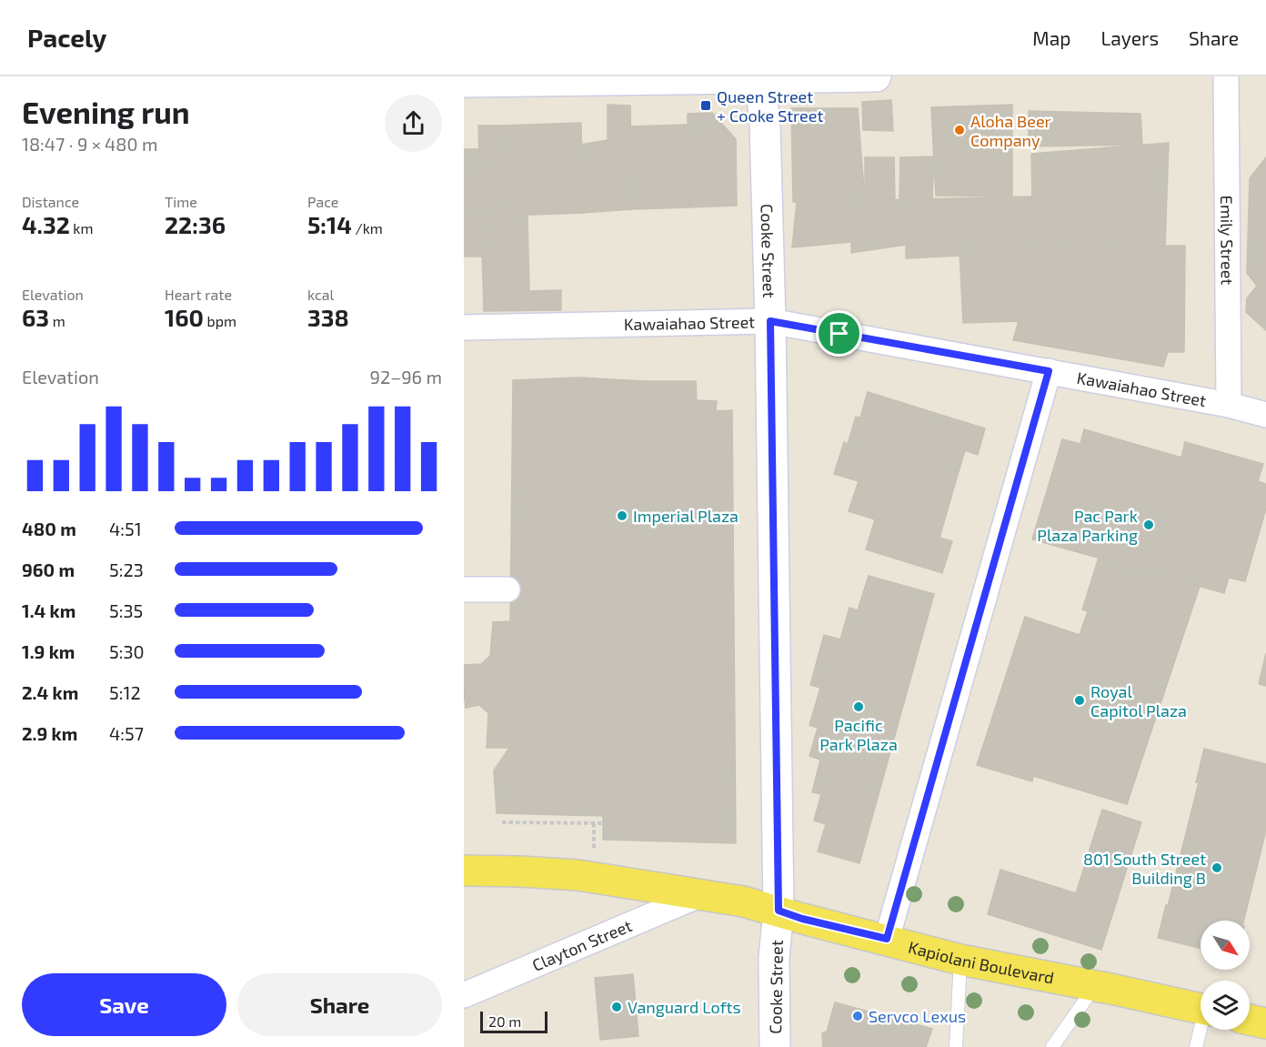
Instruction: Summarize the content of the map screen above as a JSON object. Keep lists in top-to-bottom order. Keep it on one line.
{"streets":{"main road":["Kapiolani Boulevard"],"street":["Emily Street","Cooke Street","Kawaiahao Street","Clayton Street"]},"crossings":[["Emily Street","Kawaiahao Street"],["Cooke Street","Kawaiahao Street"],["Cooke Street","Kapiolani Boulevard"],["Clayton Street","Kapiolani Boulevard"]],"places":{"transit":["Queen Street + Cooke Street"],"other":["Aloha Beer Company","Imperial Plaza","Pac Park Plaza Parking","Royal Capitol Plaza","Pacific Park Plaza","801 South Street Building B","Vanguard Lofts","Servco Lexus"]},"scale_bar":"20 m","north":"bottom right","page":{"header":"Pacely","nav":["Map","Layers","Share"],"heading":["Evening run","18:47 · 9 × 480 m"],"stats":[["Distance","4.32 km"],["Time","22:36"],["Pace","5:14 /km"],["Elevation","63 m"],["Heart rate","160 bpm"],["kcal","338"]],"chart":["Elevation","92–96 m"],"list":[{"name":"480 m","note":"4:51"},{"name":"960 m","note":"5:23"},{"name":"1.4 km","note":"5:35"},{"name":"1.9 km","note":"5:30"},{"name":"2.4 km","note":"5:12"},{"name":"2.9 km","note":"4:57"}],"buttons":["Save","Share"],"scale":"20 m"}}
